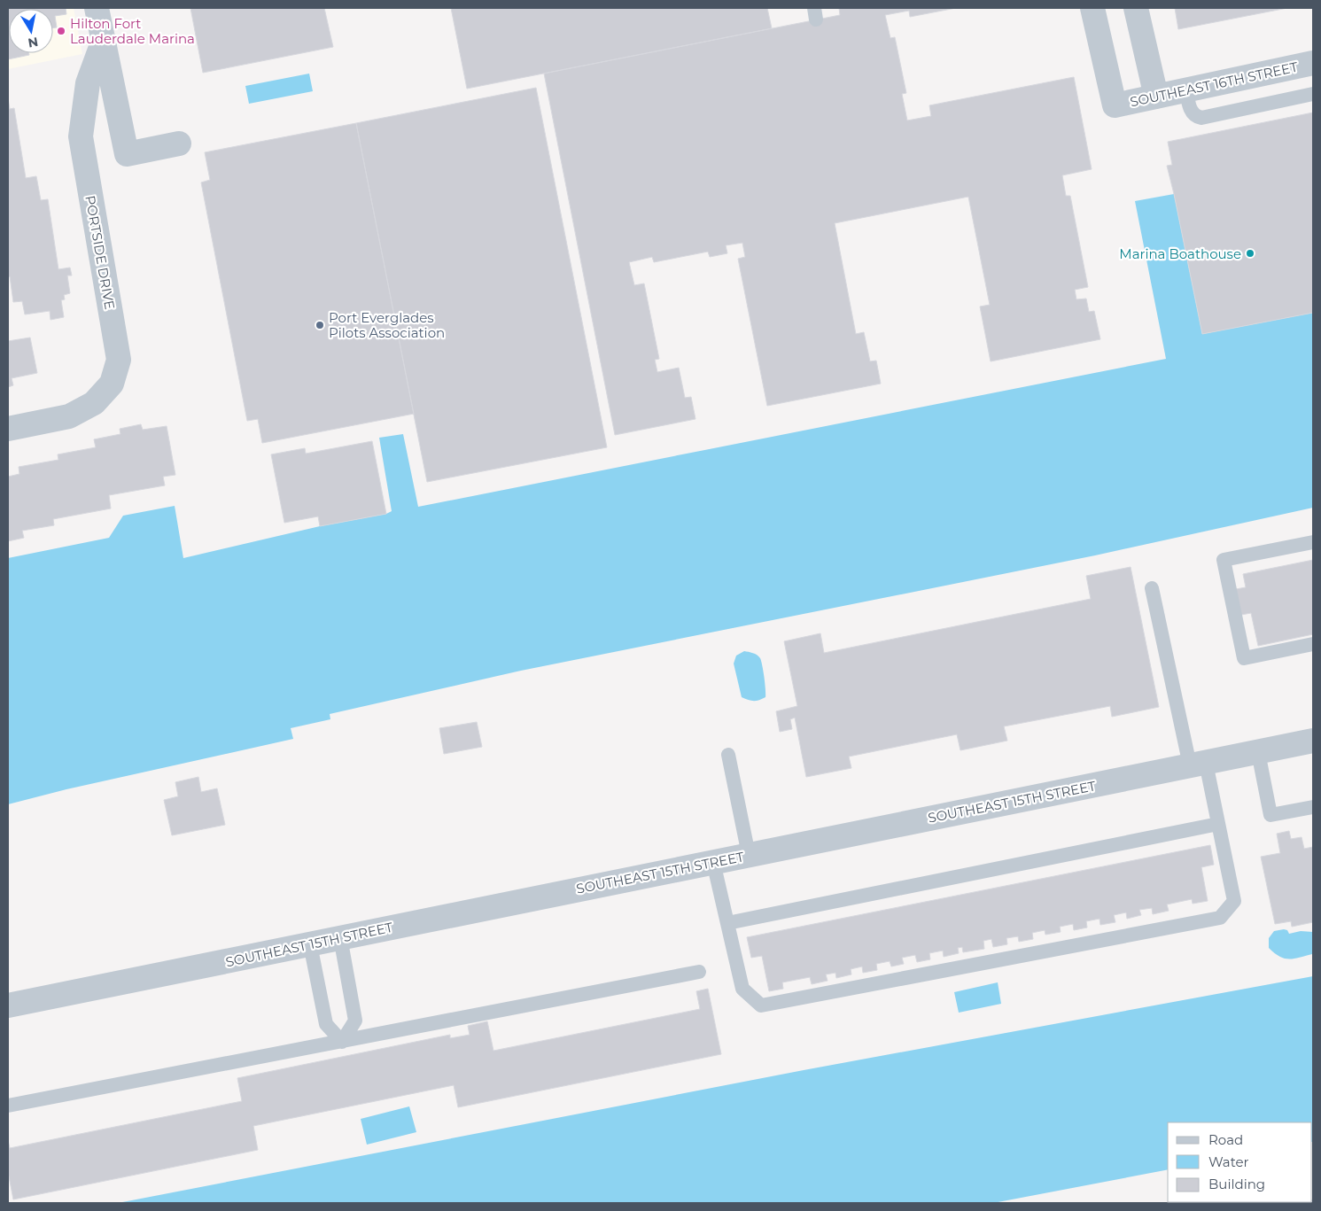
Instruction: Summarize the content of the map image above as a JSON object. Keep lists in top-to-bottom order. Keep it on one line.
{"streets":{"street":["SOUTHEAST 16TH STREET","PORTSIDE DRIVE","SOUTHEAST 15TH STREET"]},"places":["Hilton Fort Lauderdale Marina","Marina Boathouse","Port Everglades Pilots Association"],"legend":["Road","Water","Building"],"north":"bottom"}
